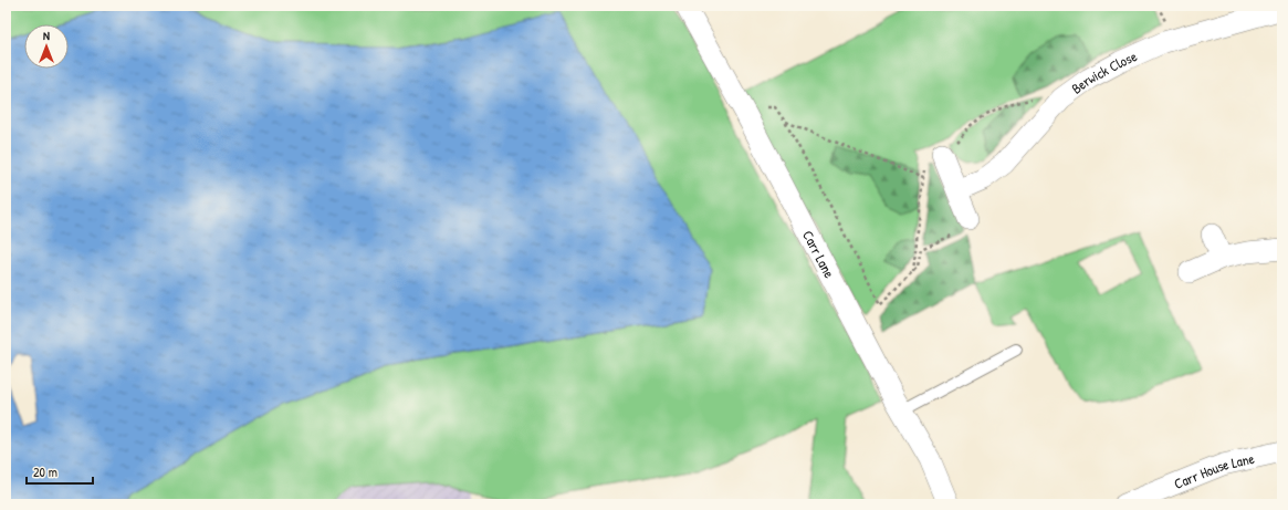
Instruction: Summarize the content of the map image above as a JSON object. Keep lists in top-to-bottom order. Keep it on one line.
{"streets":{"street":["Berwick Close","Carr Lane","Carr House Lane"]},"scale_bar":"20 m","north":"top"}
